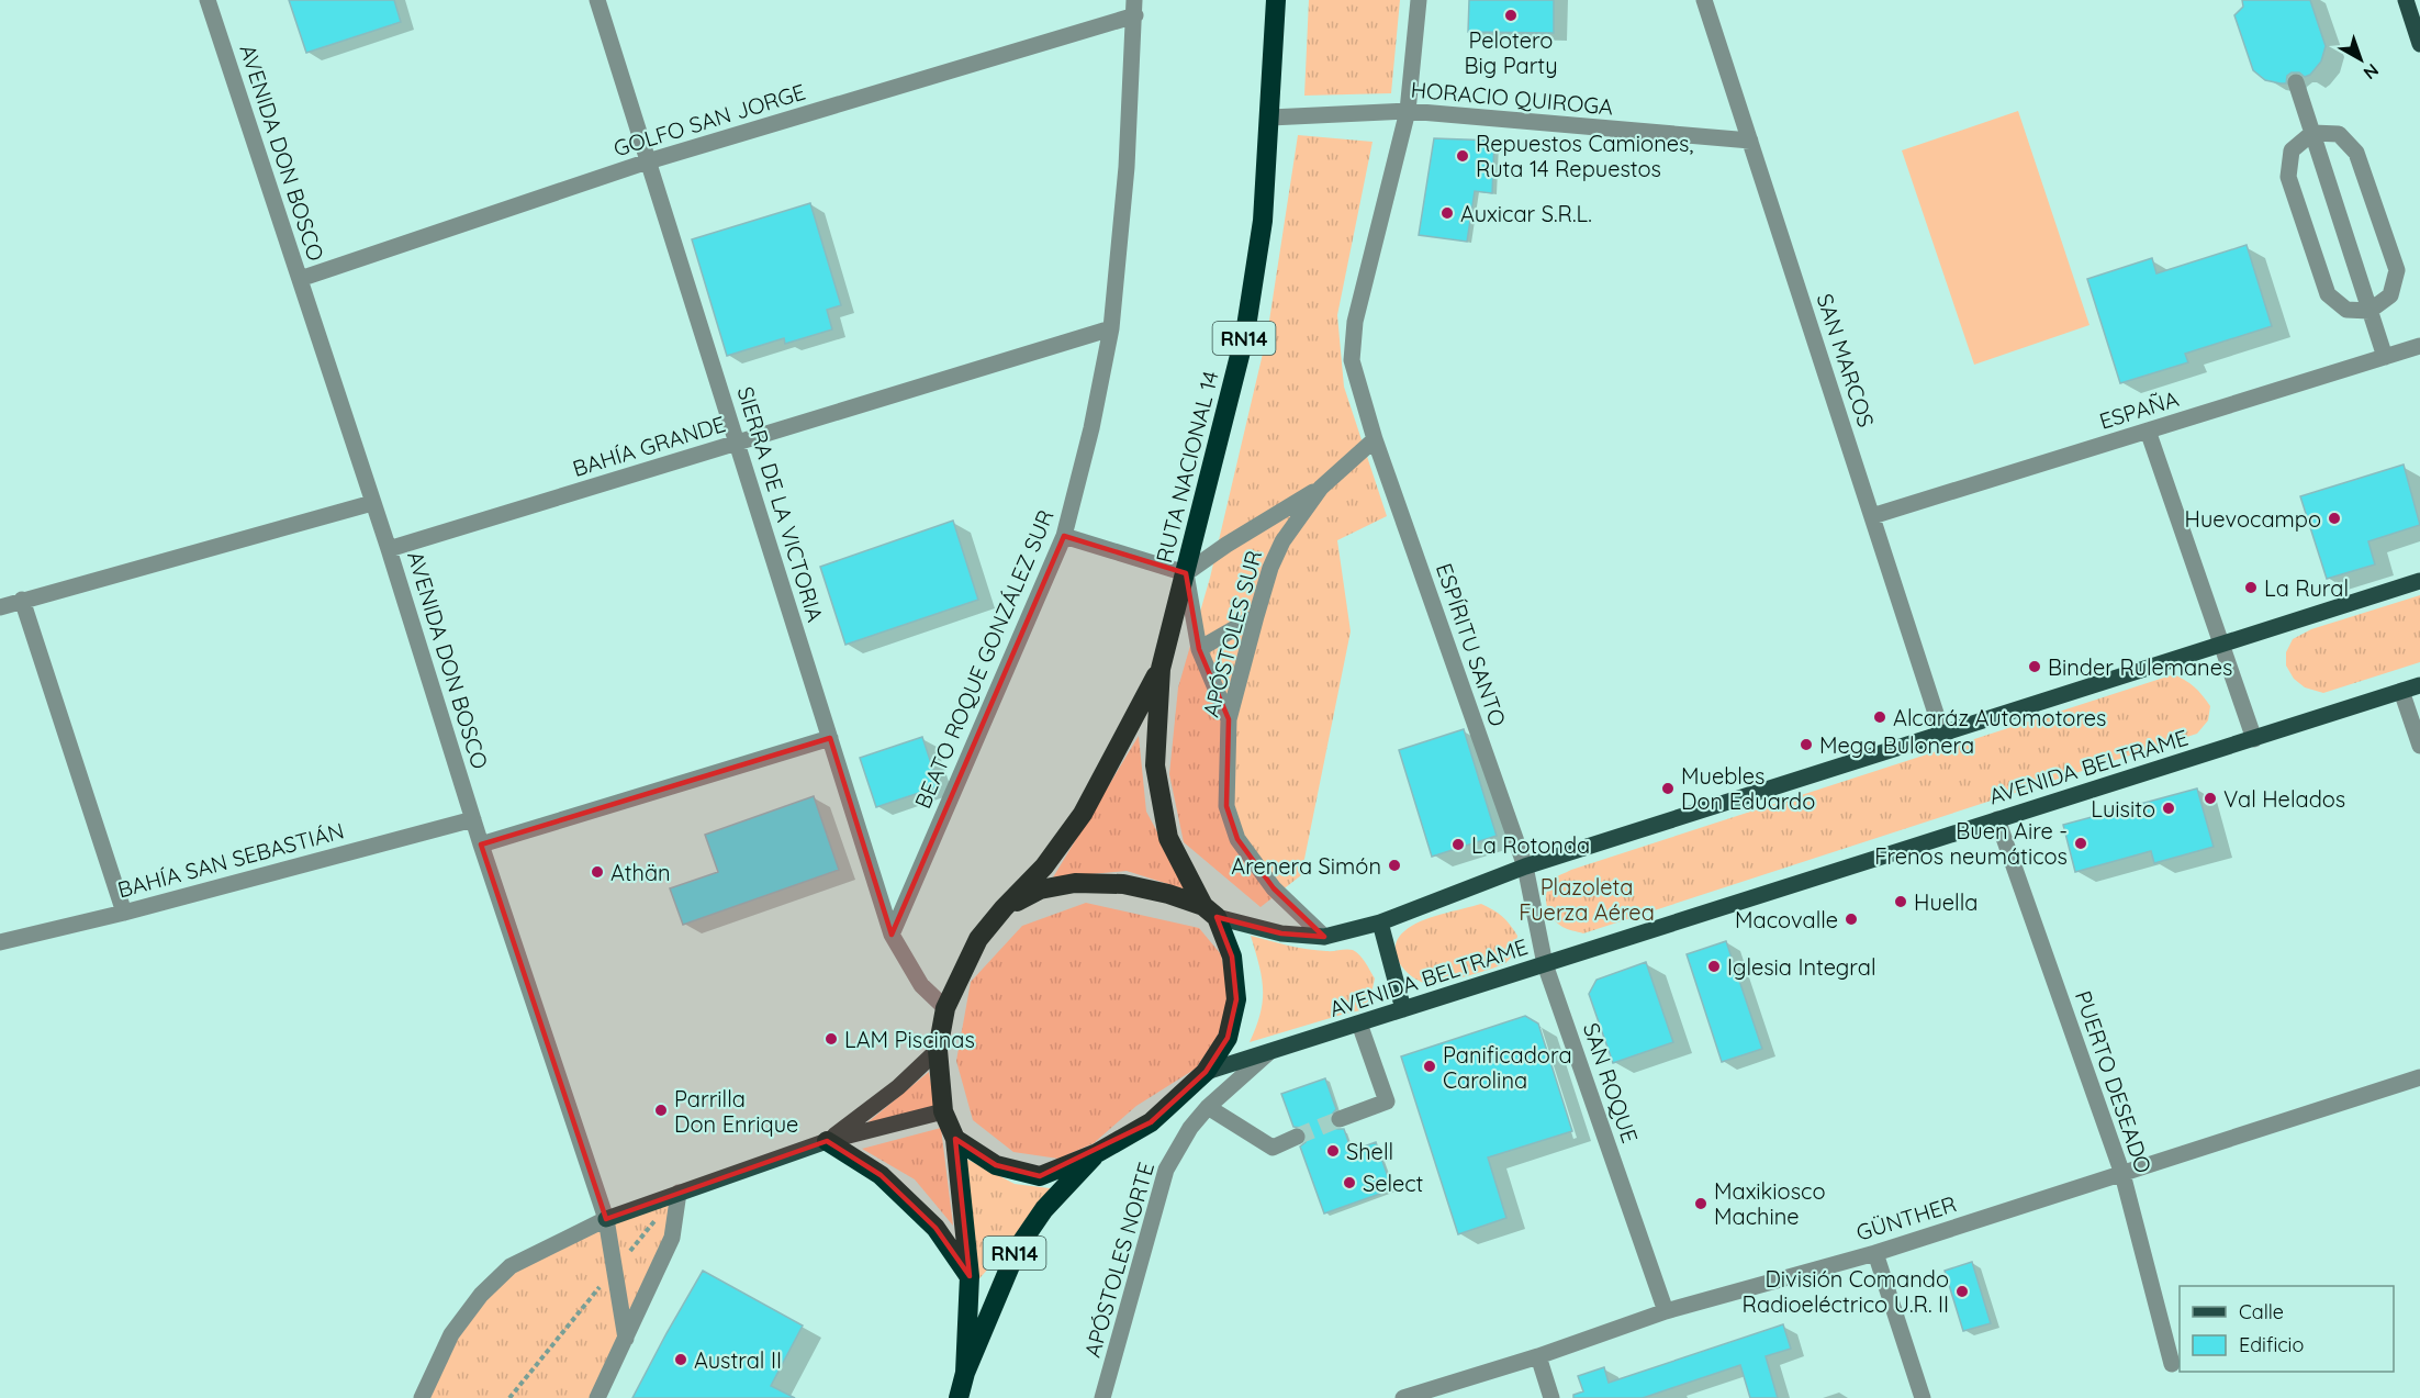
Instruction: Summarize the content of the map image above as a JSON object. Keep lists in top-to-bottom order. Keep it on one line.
{"streets":{"highway":["RN14","RUTA NACIONAL 14"],"main road":["AVENIDA BELTRAME"],"street":["HORACIO QUIROGA","GOLFO SAN JORGE","AVENIDA DON BOSCO","SAN MARCOS","ESPAÑA","BAHÍA GRANDE","SIERRA DE LA VICTORIA","APÓSTOLES SUR","ESPÍRITU SANTO","BEATO ROQUE GONZÁLEZ SUR","BAHÍA SAN SEBASTIÁN","PUERTO DESEADO","SAN ROQUE","GÜNTHER","APÓSTOLES NORTE"]},"crossings":[["HORACIO QUIROGA","SAN MARCOS"],["HORACIO QUIROGA","RUTA NACIONAL 14"],["GOLFO SAN JORGE","AVENIDA DON BOSCO"],["GOLFO SAN JORGE","SIERRA DE LA VICTORIA"],["GOLFO SAN JORGE","BEATO ROQUE GONZÁLEZ SUR"],["AVENIDA DON BOSCO","BAHÍA GRANDE"],["AVENIDA DON BOSCO","BAHÍA SAN SEBASTIÁN"],["SAN MARCOS","ESPAÑA"],["BAHÍA GRANDE","SIERRA DE LA VICTORIA"],["BAHÍA GRANDE","BEATO ROQUE GONZÁLEZ SUR"],["RUTA NACIONAL 14","SIERRA DE LA VICTORIA"],["RUTA NACIONAL 14","AVENIDA BELTRAME"],["SIERRA DE LA VICTORIA","BEATO ROQUE GONZÁLEZ SUR"],["APÓSTOLES SUR","ESPÍRITU SANTO"],["ESPÍRITU SANTO","SAN ROQUE"],["AVENIDA BELTRAME","PUERTO DESEADO"],["AVENIDA BELTRAME","SAN ROQUE"],["AVENIDA BELTRAME","APÓSTOLES NORTE"],["PUERTO DESEADO","GÜNTHER"],["SAN ROQUE","GÜNTHER"]],"parks":["Plazoleta Fuerza Aérea"],"places":["Pelotero Big Party","Repuestos Camiones, Ruta 14 Repuestos","Auxicar S.R.L.","Huevocampo","La Rural","Binder Rulemanes","Alcaráz Automotores","Mega Bulonera","Muebles Don Eduardo","Val Helados","Luisito","Buen Aire - Frenos neumáticos","La Rotonda","Arenera Simón","Athän","Huella","Macovalle","Iglesia Integral","LAM Piscinas","Panificadora Carolina","Parrilla Don Enrique","Shell","Select","Maxikiosco Machine","División Comando Radioeléctrico U.R. II","Austral II"],"legend":["Calle","Edificio"],"north":"bottom right"}
